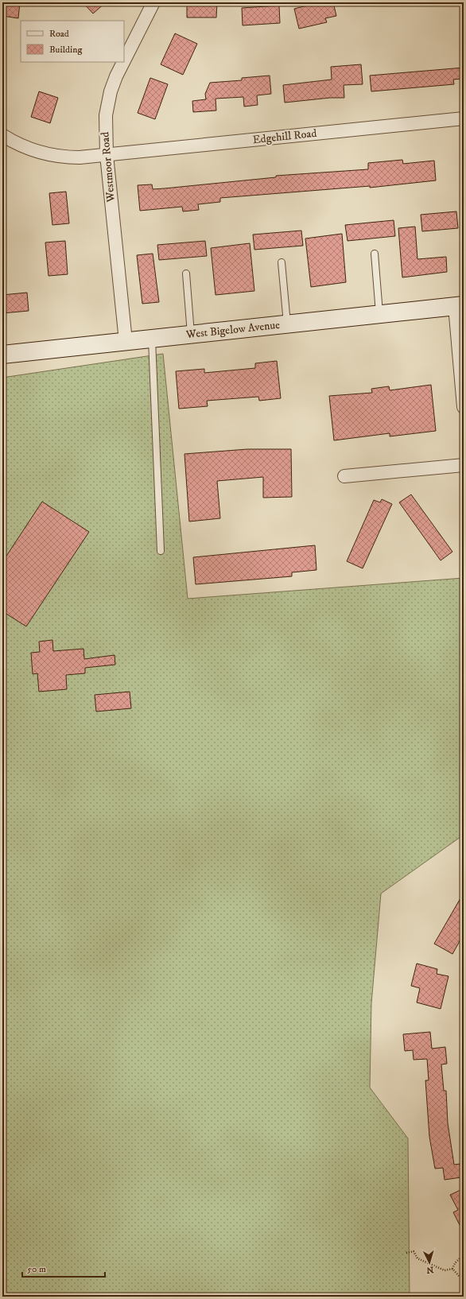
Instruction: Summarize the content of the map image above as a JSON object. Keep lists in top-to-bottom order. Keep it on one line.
{"streets":{"street":["Edgehill Road","Westmoor Road","West Bigelow Avenue"]},"crossings":[["Edgehill Road","Westmoor Road"],["Westmoor Road","West Bigelow Avenue"]],"legend":["Road","Building"],"scale_bar":"50 m","north":"bottom"}
